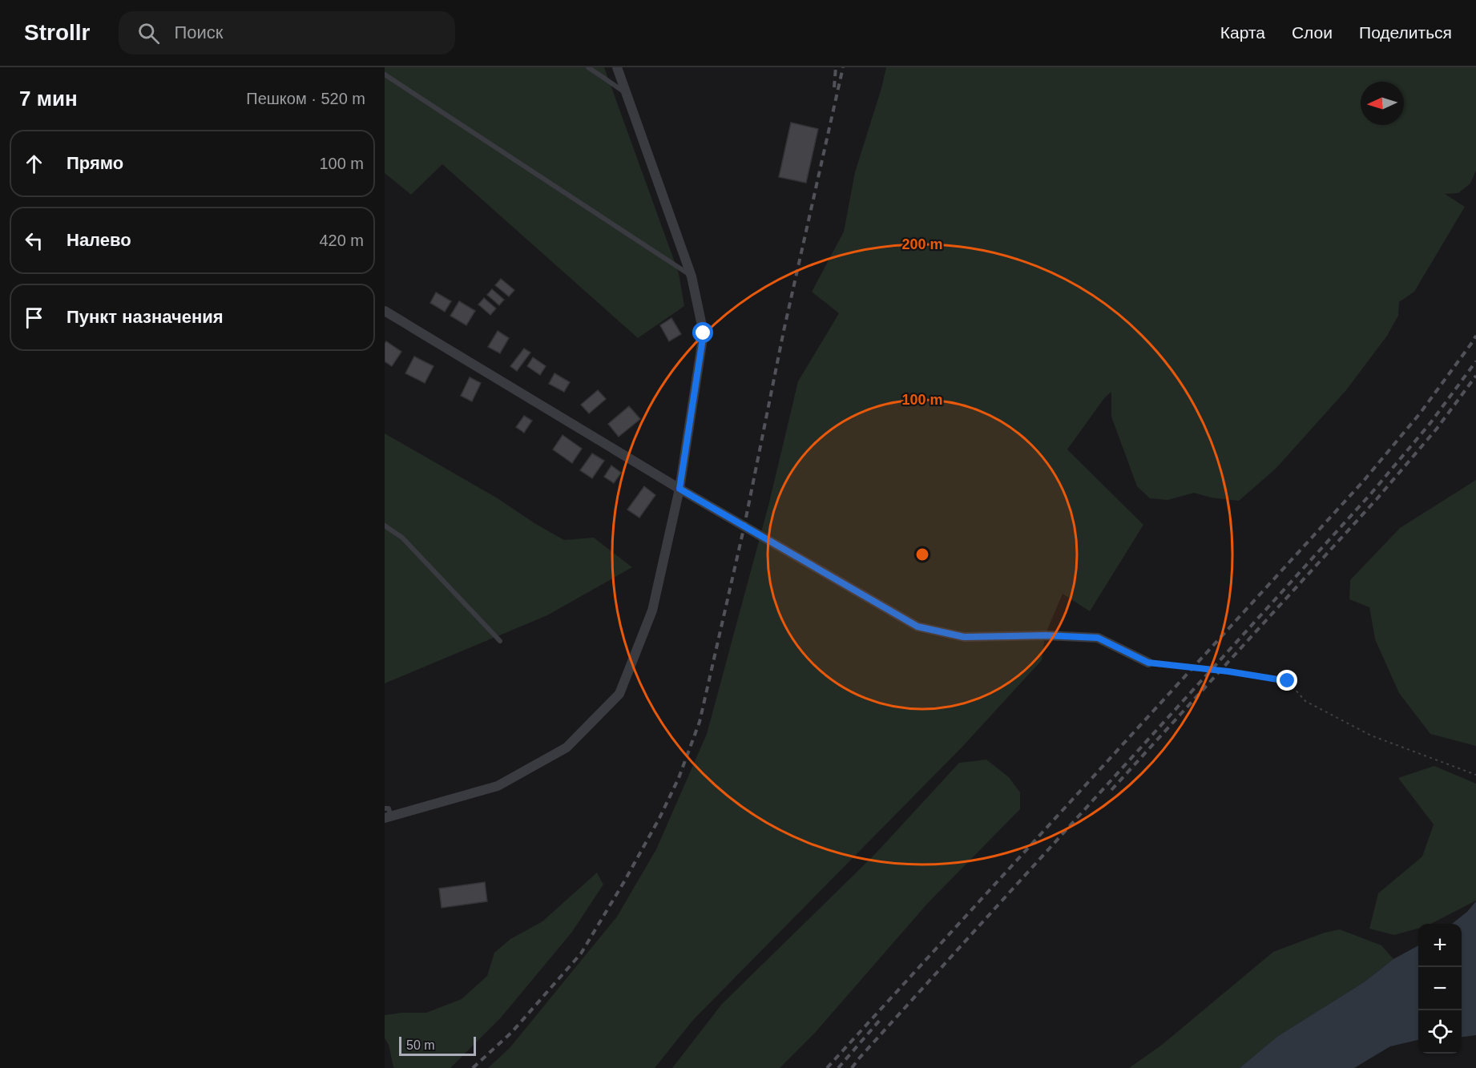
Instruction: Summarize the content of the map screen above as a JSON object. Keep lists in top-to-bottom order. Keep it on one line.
{"scale_bar":"50 m","north":"left","page":{"header":"Strollr","search":"Поиск","nav":["Карта","Слои","Поделиться"],"heading":["7 мин","Пешком · 520 m"],"list":[["Прямо","100 m"],["Налево","420 m"],"Пункт назначения"],"map_buttons":["+","−"],"scale":"50 m"},"rings":["200 m","100 m"]}
